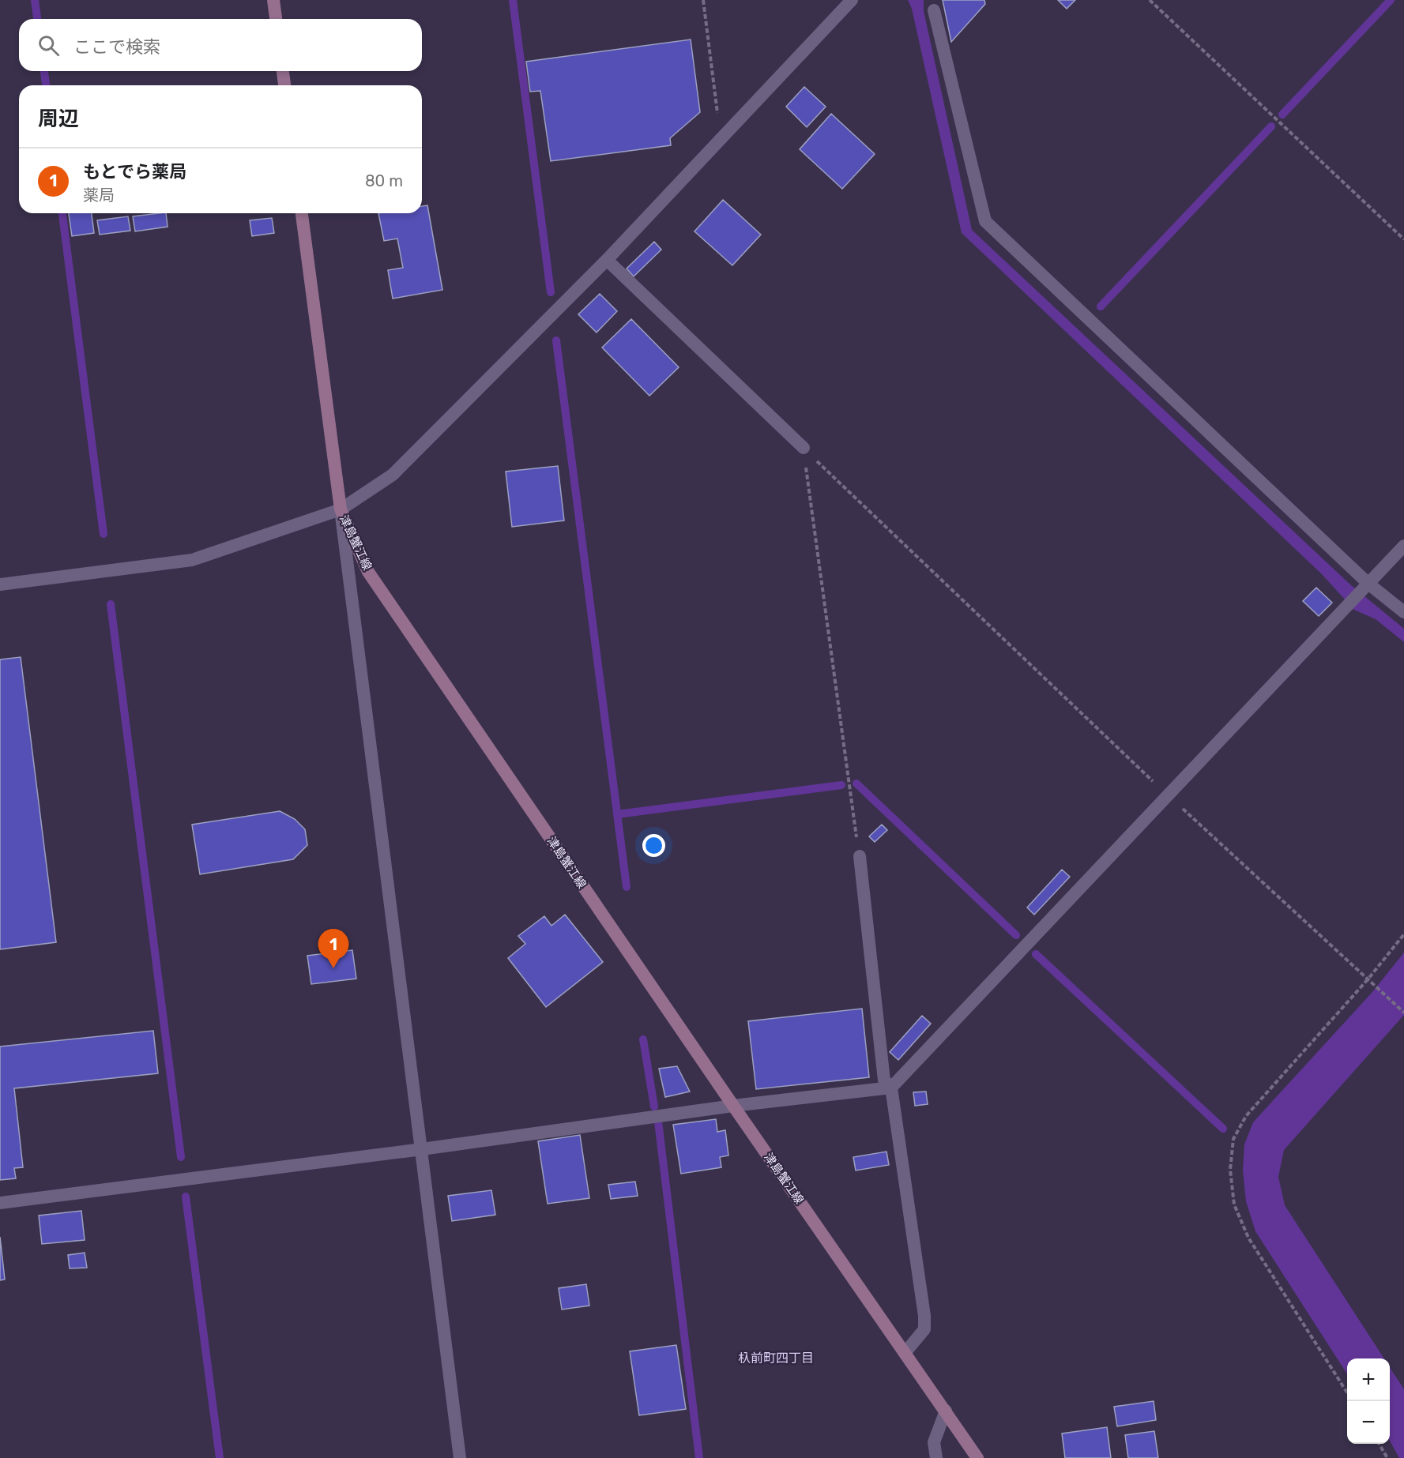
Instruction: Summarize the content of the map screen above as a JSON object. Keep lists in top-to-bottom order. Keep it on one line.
{"streets":{"main road":["津島蟹江線"]},"districts":["杁前町四丁目"],"page":{"search":"ここで検索","heading":"周辺","list":[{"mark":"1","name":"もとでら薬局","note":"薬局","value":"80 m"}],"pins":"1","map_buttons":["+","−"]}}
